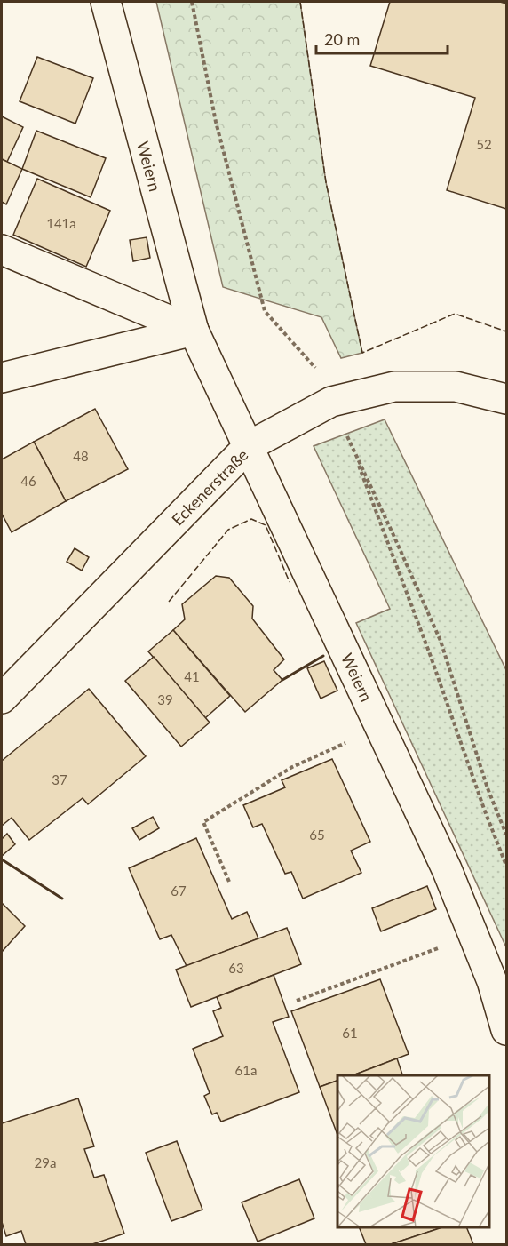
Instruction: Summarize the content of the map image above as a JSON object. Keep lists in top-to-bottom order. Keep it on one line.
{"streets":{"street":["Weiern","Eckenerstraße"]},"crossings":[["Weiern","Eckenerstraße"]],"house_numbers":["52","141a","48","46","41","39","37","65","67","63","61","61a","29a"],"scale_bar":"20 m"}
